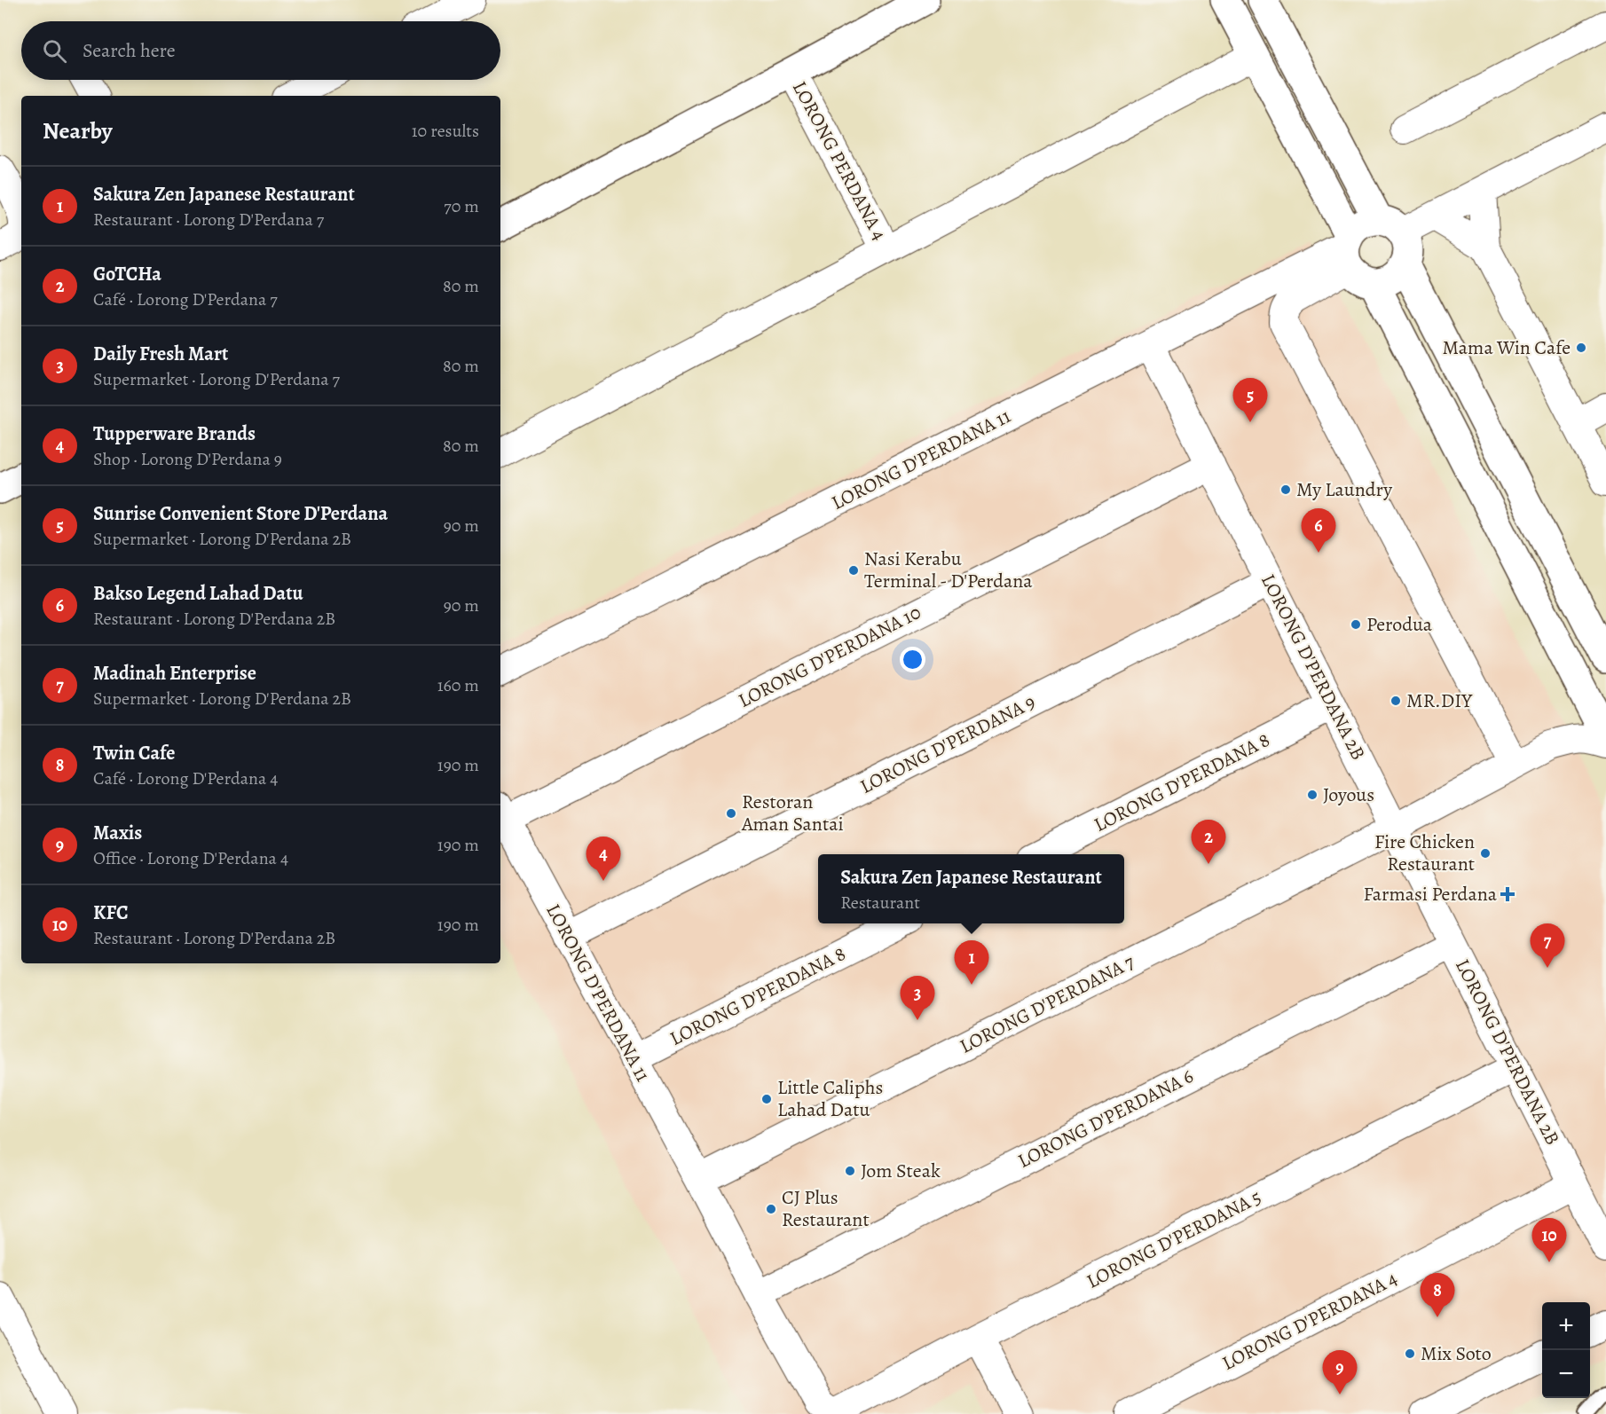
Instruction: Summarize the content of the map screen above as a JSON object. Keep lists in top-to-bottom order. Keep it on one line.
{"streets":{"street":["LORONG PERDANA 4","LORONG D'PERDANA 11","LORONG D'PERDANA 10","LORONG D'PERDANA 2B","LORONG D'PERDANA 9","LORONG D'PERDANA 8","LORONG D'PERDANA 7","LORONG D'PERDANA 6","LORONG D'PERDANA 5","LORONG D'PERDANA 4"]},"crossings":[["LORONG D'PERDANA 11","LORONG D'PERDANA 10"],["LORONG D'PERDANA 11","LORONG D'PERDANA 2B"],["LORONG D'PERDANA 11","LORONG D'PERDANA 9"],["LORONG D'PERDANA 11","LORONG D'PERDANA 8"],["LORONG D'PERDANA 11","LORONG D'PERDANA 7"],["LORONG D'PERDANA 11","LORONG D'PERDANA 6"],["LORONG D'PERDANA 11","LORONG D'PERDANA 5"],["LORONG D'PERDANA 10","LORONG D'PERDANA 2B"],["LORONG D'PERDANA 2B","LORONG D'PERDANA 9"],["LORONG D'PERDANA 2B","LORONG D'PERDANA 8"],["LORONG D'PERDANA 2B","LORONG D'PERDANA 7"],["LORONG D'PERDANA 2B","LORONG D'PERDANA 6"],["LORONG D'PERDANA 2B","LORONG D'PERDANA 5"],["LORONG D'PERDANA 2B","LORONG D'PERDANA 4"]],"places":{"other":["Mama Win Cafe","My Laundry","Nasi Kerabu Terminal - D'Perdana","Perodua","MR.DIY","Joyous","Restoran Aman Santai","Fire Chicken Restaurant","Little Caliphs Lahad Datu","Jom Steak","CJ Plus Restaurant","Mix Soto"],"health":["Farmasi Perdana"]},"page":{"search":"Search here","heading":["Nearby","10 results"],"list":[{"mark":"1","name":"Sakura Zen Japanese Restaurant","note":"Restaurant · Lorong D'Perdana 7","value":"70 m"},{"mark":"2","name":"GoTCHa","note":"Café · Lorong D'Perdana 7","value":"80 m"},{"mark":"3","name":"Daily Fresh Mart","note":"Supermarket · Lorong D'Perdana 7","value":"80 m"},{"mark":"4","name":"Tupperware Brands","note":"Shop · Lorong D'Perdana 9","value":"80 m"},{"mark":"5","name":"Sunrise Convenient Store D'Perdana","note":"Supermarket · Lorong D'Perdana 2B","value":"90 m"},{"mark":"6","name":"Bakso Legend Lahad Datu","note":"Restaurant · Lorong D'Perdana 2B","value":"90 m"},{"mark":"7","name":"Madinah Enterprise","note":"Supermarket · Lorong D'Perdana 2B","value":"160 m"},{"mark":"8","name":"Twin Cafe","note":"Café · Lorong D'Perdana 4","value":"190 m"},{"mark":"9","name":"Maxis","note":"Office · Lorong D'Perdana 4","value":"190 m"},{"mark":"10","name":"KFC","note":"Restaurant · Lorong D'Perdana 2B","value":"190 m"}],"pins":["5","6","2","4","7","1","3","10","8","9"],"popup":["Sakura Zen Japanese Restaurant","Restaurant"],"map_buttons":["+","−"]}}
